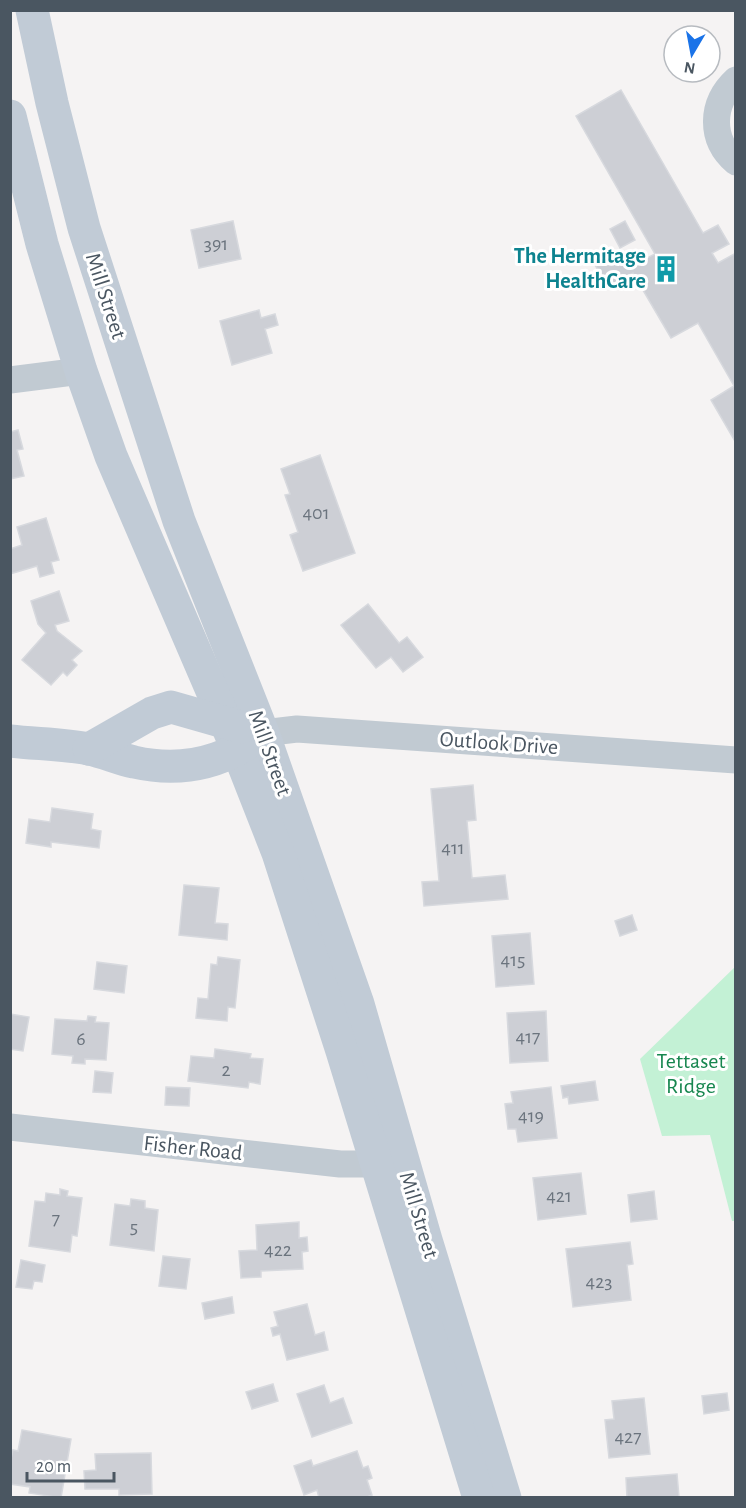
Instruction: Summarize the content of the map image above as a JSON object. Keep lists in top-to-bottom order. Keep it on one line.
{"streets":{"main road":["Mill Street"],"street":["Outlook Drive","Fisher Road"]},"crossings":[["Mill Street","Outlook Drive"],["Mill Street","Fisher Road"]],"parks":["Tettaset Ridge"],"places":{"building":["The Hermitage HealthCare"]},"house_numbers":["391","401","411","415","417","6","2","419","421","7","5","422","423","427"],"scale_bar":"20 m","north":"bottom"}
